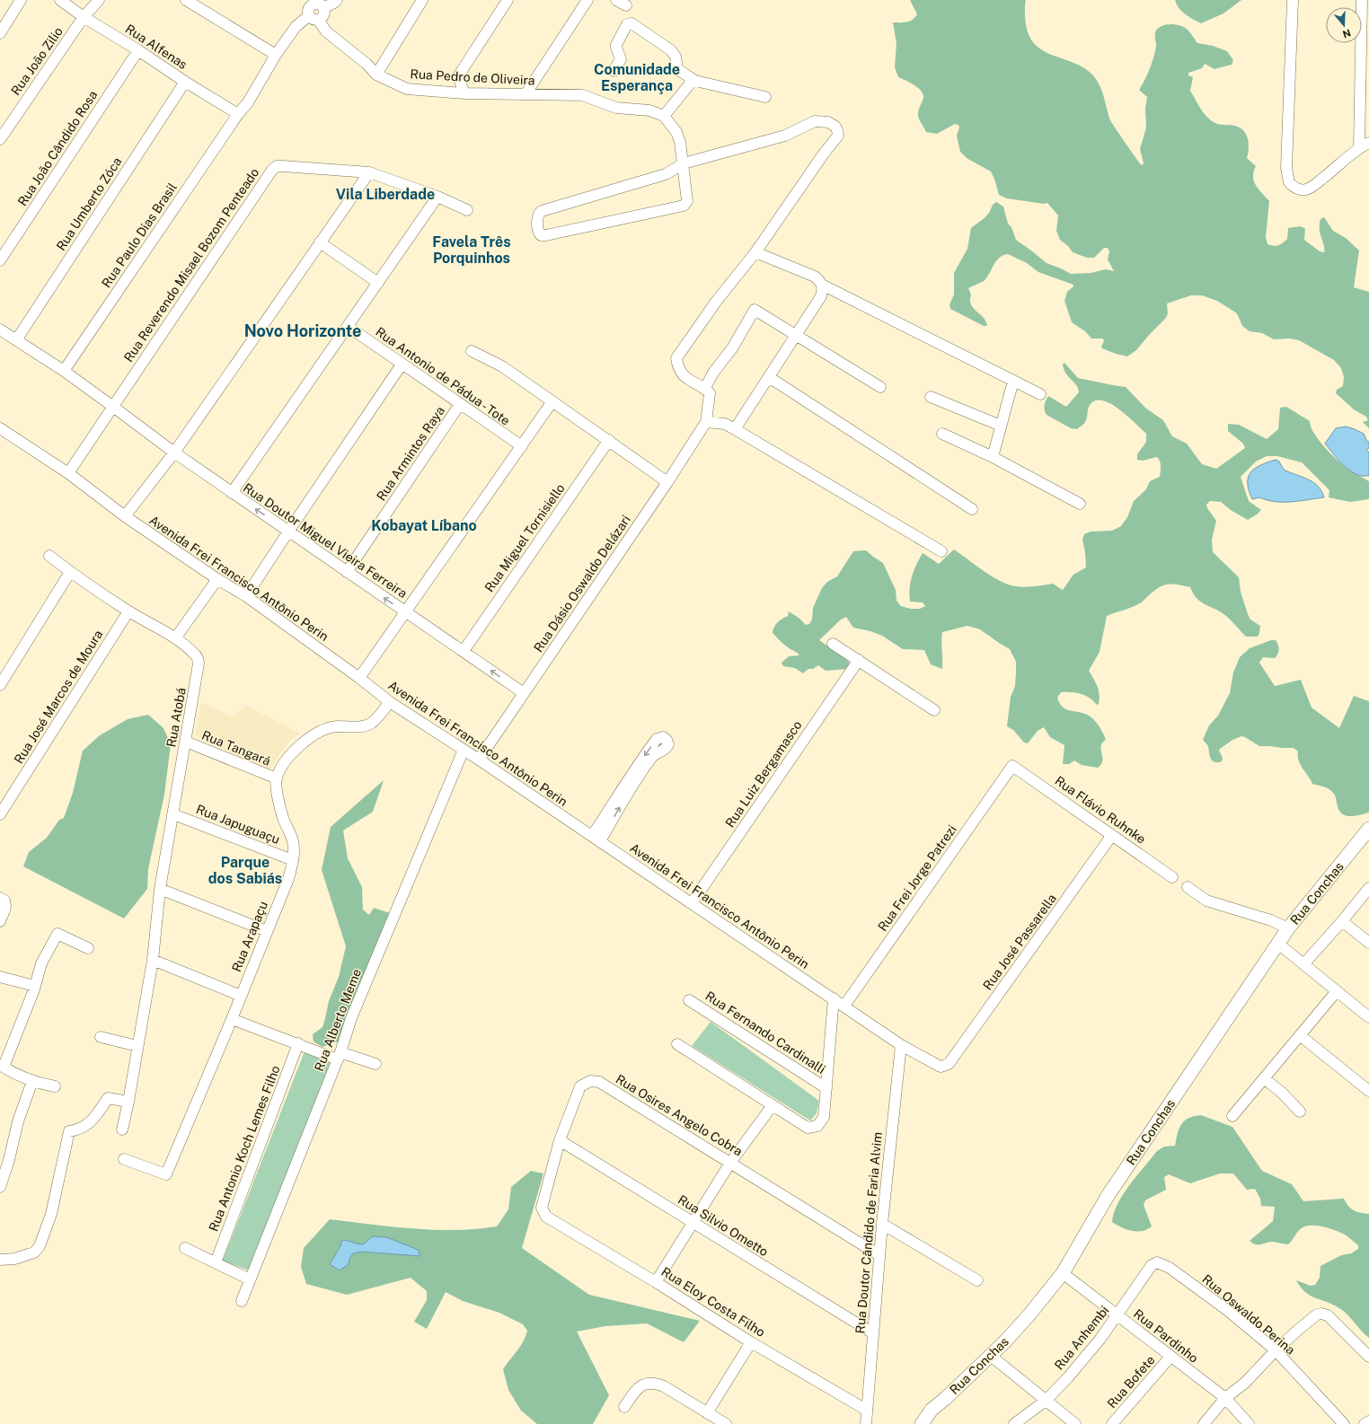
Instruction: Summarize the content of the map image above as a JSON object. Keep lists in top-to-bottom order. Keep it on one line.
{"streets":{"main road":["Rua Conchas"],"street":["Rua Alfenas","Rua João Zilio","Rua Pedro de Oliveira","Rua João Cândido Rosa","Rua Umberto Zóca","Rua Paulo Dias Brasil","Rua Reverendo Misael Bozom Penteado","Rua Antonio de Pádua - Tote","Rua Armintos Raya","Rua Miguel Tornisiello","Rua Doutor Miguel Vieira Ferreira","Avenida Frei Francisco Antônio Perin","Rua Dásio Oswaldo Delázari","Rua José Marcos de Moura","Rua Atobá","Rua Tangará","Rua Luiz Bergamasco","Rua Flávio Ruhnke","Rua Japuguaçu","Rua Frei Jorge Patrezi","Rua Arapaçu","Rua José Passarella","Rua Alberto Meme","Rua Fernando Cardinalli","Rua Osires Angelo Cobra","Rua Antonio Koch Lemes Filho","Rua Silvio Ometto","Rua Doutor Cândido de Faria Alvim","Rua Eloy Costa Filho","Rua Oswaldo Perina","Rua Pardinho","Rua Anhembi","Rua Bofete"]},"crossings":[["Rua Alfenas","Rua João Zilio"],["Rua Alfenas","Rua João Cândido Rosa"],["Rua Alfenas","Rua Umberto Zóca"],["Rua Alfenas","Rua Paulo Dias Brasil"],["Rua Pedro de Oliveira","Rua Paulo Dias Brasil"],["Rua Umberto Zóca","Rua Doutor Miguel Vieira Ferreira"],["Rua Paulo Dias Brasil","Rua Doutor Miguel Vieira Ferreira"],["Rua Reverendo Misael Bozom Penteado","Rua Doutor Miguel Vieira Ferreira"],["Rua Reverendo Misael Bozom Penteado","Avenida Frei Francisco Antônio Perin"],["Rua Antonio de Pádua - Tote","Rua Armintos Raya"],["Rua Armintos Raya","Rua Doutor Miguel Vieira Ferreira"],["Rua Miguel Tornisiello","Rua Doutor Miguel Vieira Ferreira"],["Rua Doutor Miguel Vieira Ferreira","Rua Dásio Oswaldo Delázari"],["Avenida Frei Francisco Antônio Perin","Rua Dásio Oswaldo Delázari"],["Avenida Frei Francisco Antônio Perin","Rua Luiz Bergamasco"],["Avenida Frei Francisco Antônio Perin","Rua Frei Jorge Patrezi"],["Avenida Frei Francisco Antônio Perin","Rua José Passarella"],["Avenida Frei Francisco Antônio Perin","Rua Alberto Meme"],["Avenida Frei Francisco Antônio Perin","Rua Doutor Cândido de Faria Alvim"],["Rua José Marcos de Moura","Rua Atobá"],["Rua Atobá","Rua Tangará"],["Rua Atobá","Rua Japuguaçu"],["Rua Tangará","Rua Arapaçu"],["Rua Flávio Ruhnke","Rua Frei Jorge Patrezi"],["Rua Flávio Ruhnke","Rua José Passarella"],["Rua Japuguaçu","Rua Arapaçu"],["Rua Conchas","Rua Pardinho"],["Rua Osires Angelo Cobra","Rua Silvio Ometto"],["Rua Osires Angelo Cobra","Rua Doutor Cândido de Faria Alvim"],["Rua Osires Angelo Cobra","Rua Eloy Costa Filho"],["Rua Silvio Ometto","Rua Doutor Cândido de Faria Alvim"],["Rua Doutor Cândido de Faria Alvim","Rua Eloy Costa Filho"],["Rua Oswaldo Perina","Rua Anhembi"],["Rua Pardinho","Rua Anhembi"],["Rua Pardinho","Rua Bofete"]],"districts":["Comunidade Esperança","Vila Liberdade","Favela Três Porquinhos","Novo Horizonte","Kobayat Líbano","Parque dos Sabiás"],"north":"bottom"}
